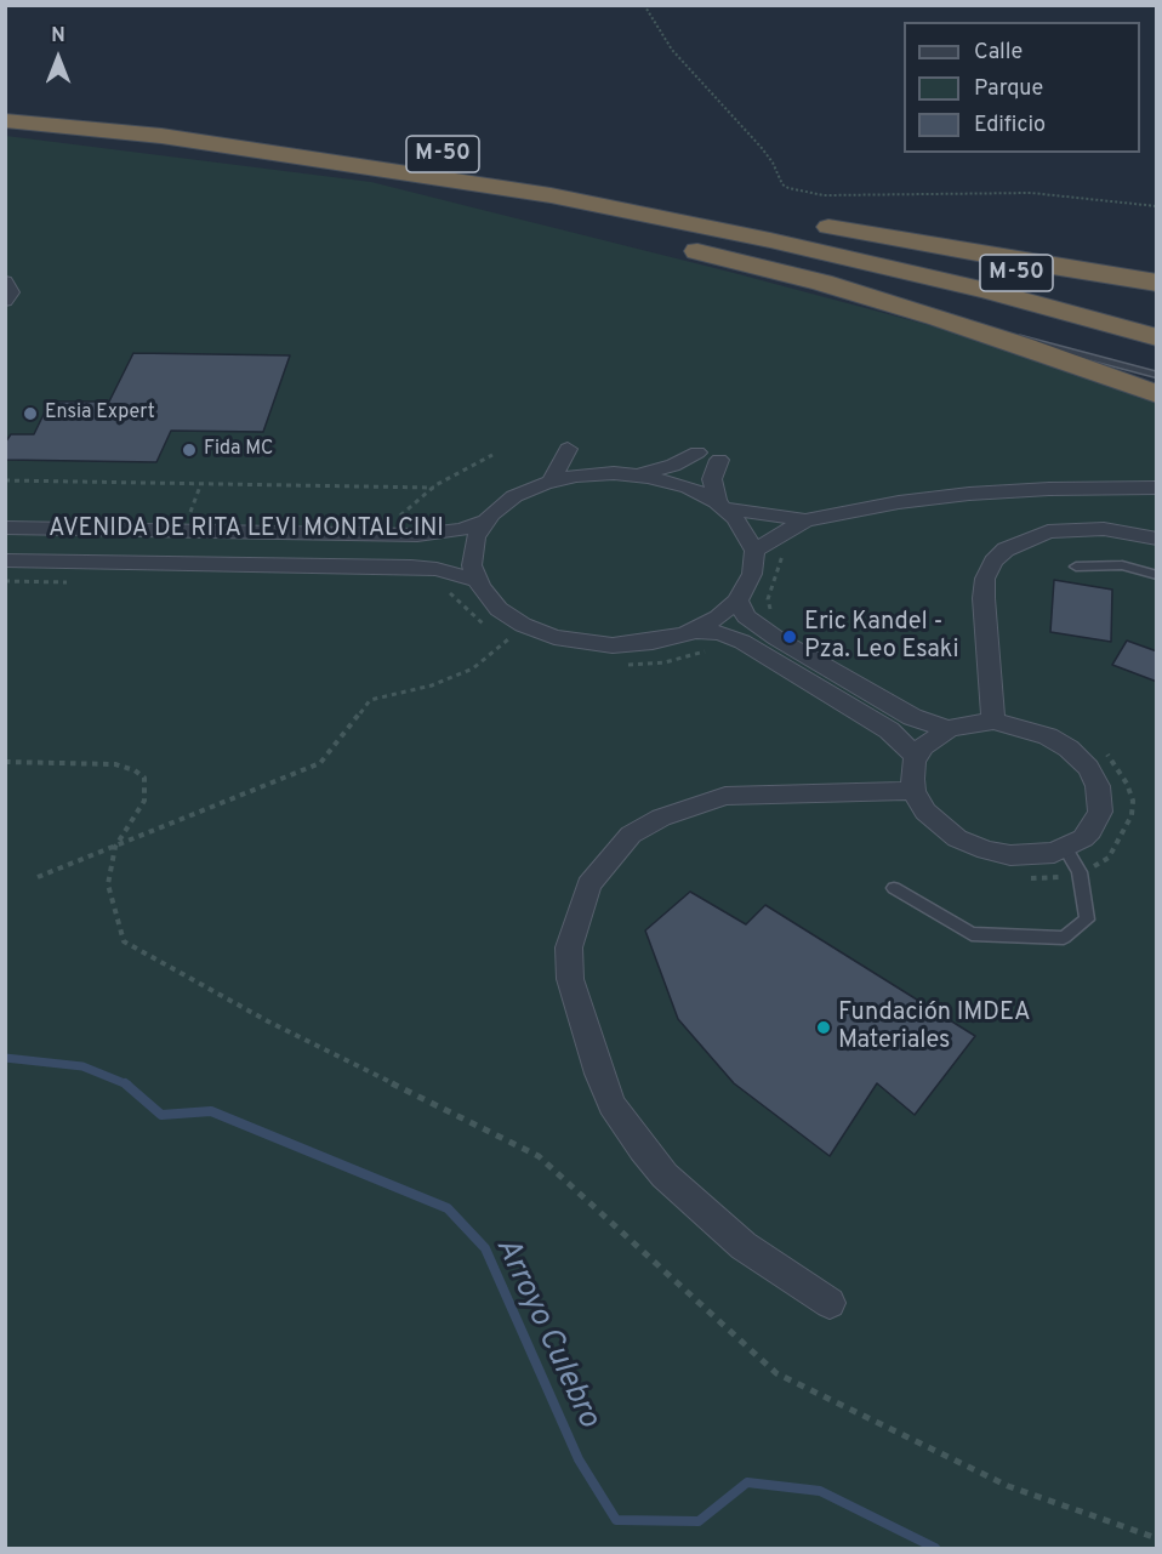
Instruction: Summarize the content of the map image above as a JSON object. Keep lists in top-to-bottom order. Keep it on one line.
{"streets":{"highway":["M-50"],"street":["AVENIDA DE RITA LEVI MONTALCINI"]},"water":["Arroyo Culebro"],"places":["Ensia Expert","Fida MC","Eric Kandel - Pza. Leo Esaki","Fundación IMDEA Materiales"],"legend":["Calle","Parque","Edificio"],"north":"top"}
